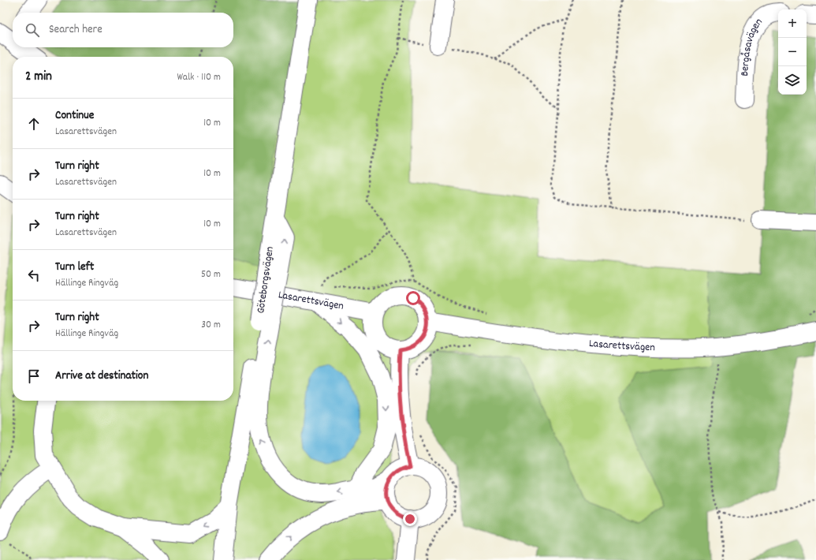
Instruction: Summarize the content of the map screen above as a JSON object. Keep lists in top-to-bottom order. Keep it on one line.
{"streets":{"main road":["Bergåsavägen","Göteborgsvägen","Lasarettsvägen"]},"page":{"map_buttons":["+","−"],"search":"Search here","heading":["2 min","Walk · 110 m"],"list":[["Continue","Lasarettsvägen","10 m"],["Turn right","Lasarettsvägen","10 m"],["Turn right","Lasarettsvägen","10 m"],["Turn left","Hällinge Ringväg","50 m"],["Turn right","Hällinge Ringväg","30 m"],"Arrive at destination"]}}
